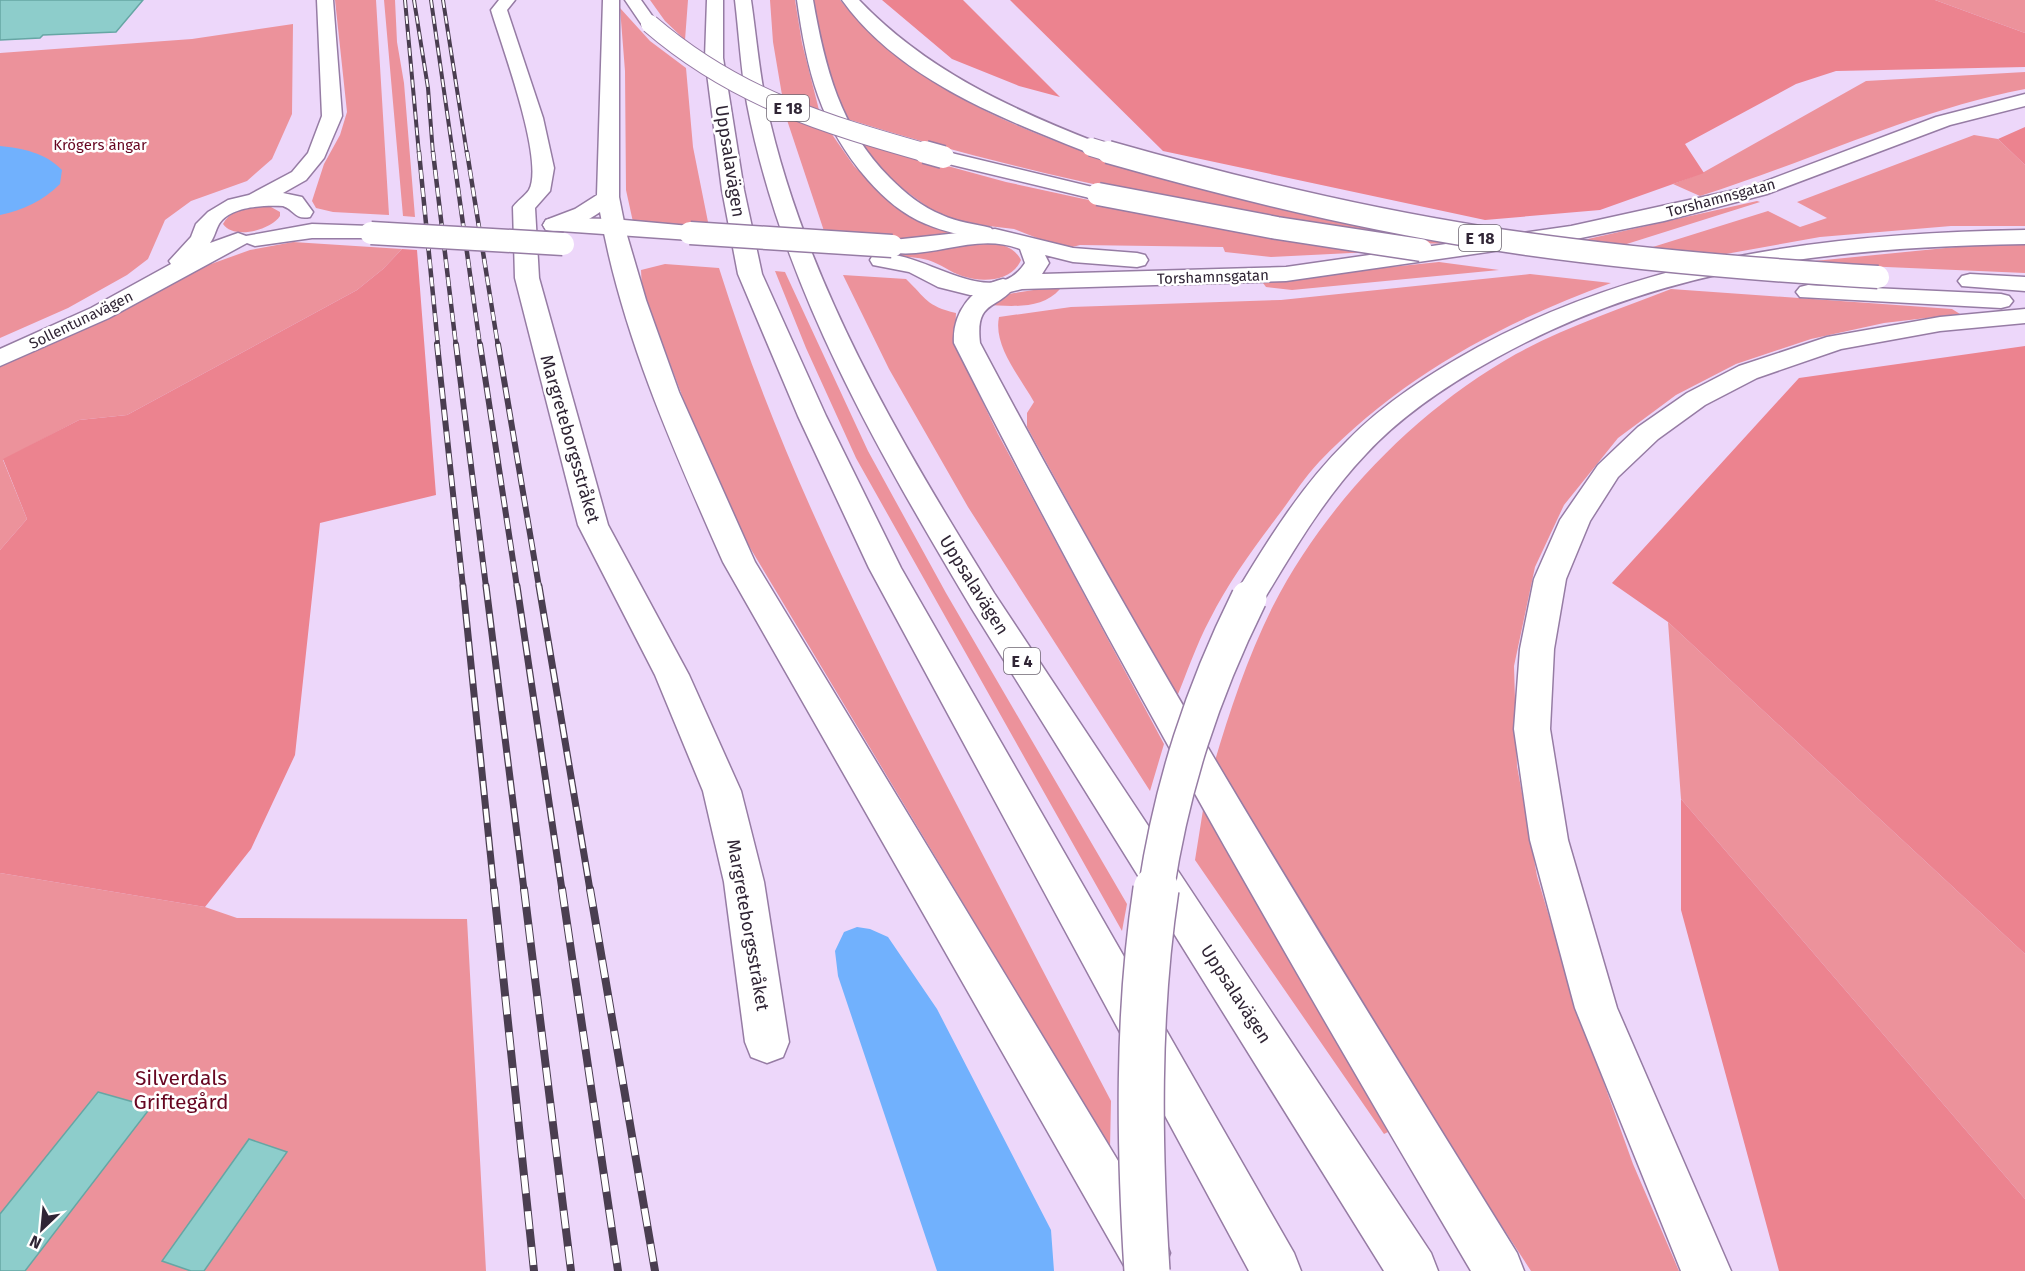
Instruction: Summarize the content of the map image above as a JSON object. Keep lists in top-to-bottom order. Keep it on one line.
{"streets":{"main road":["E 18","Uppsalavägen","Torshamnsgatan","Sollentunavägen","Margreteborgsstråket","E 4"]},"parks":["Krögers ängar","Silverdals Griftegård"],"north":"bottom left"}
